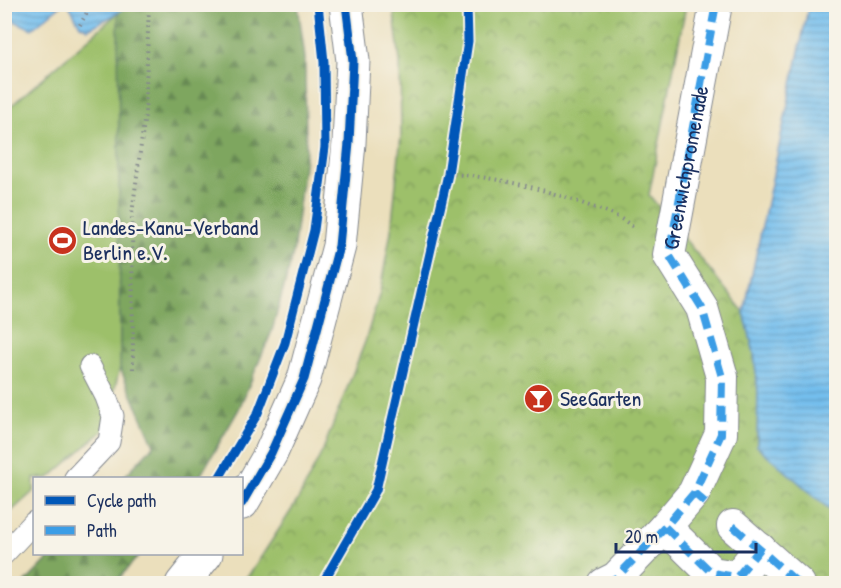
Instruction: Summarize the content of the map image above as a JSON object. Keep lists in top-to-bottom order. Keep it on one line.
{"streets":{"street":["Greenwichpromenade"]},"places":{"sports":["Landes-Kanu-Verband Berlin e.V."],"bar":["SeeGarten"]},"legend":["Cycle path","Path"],"scale_bar":"20 m"}
